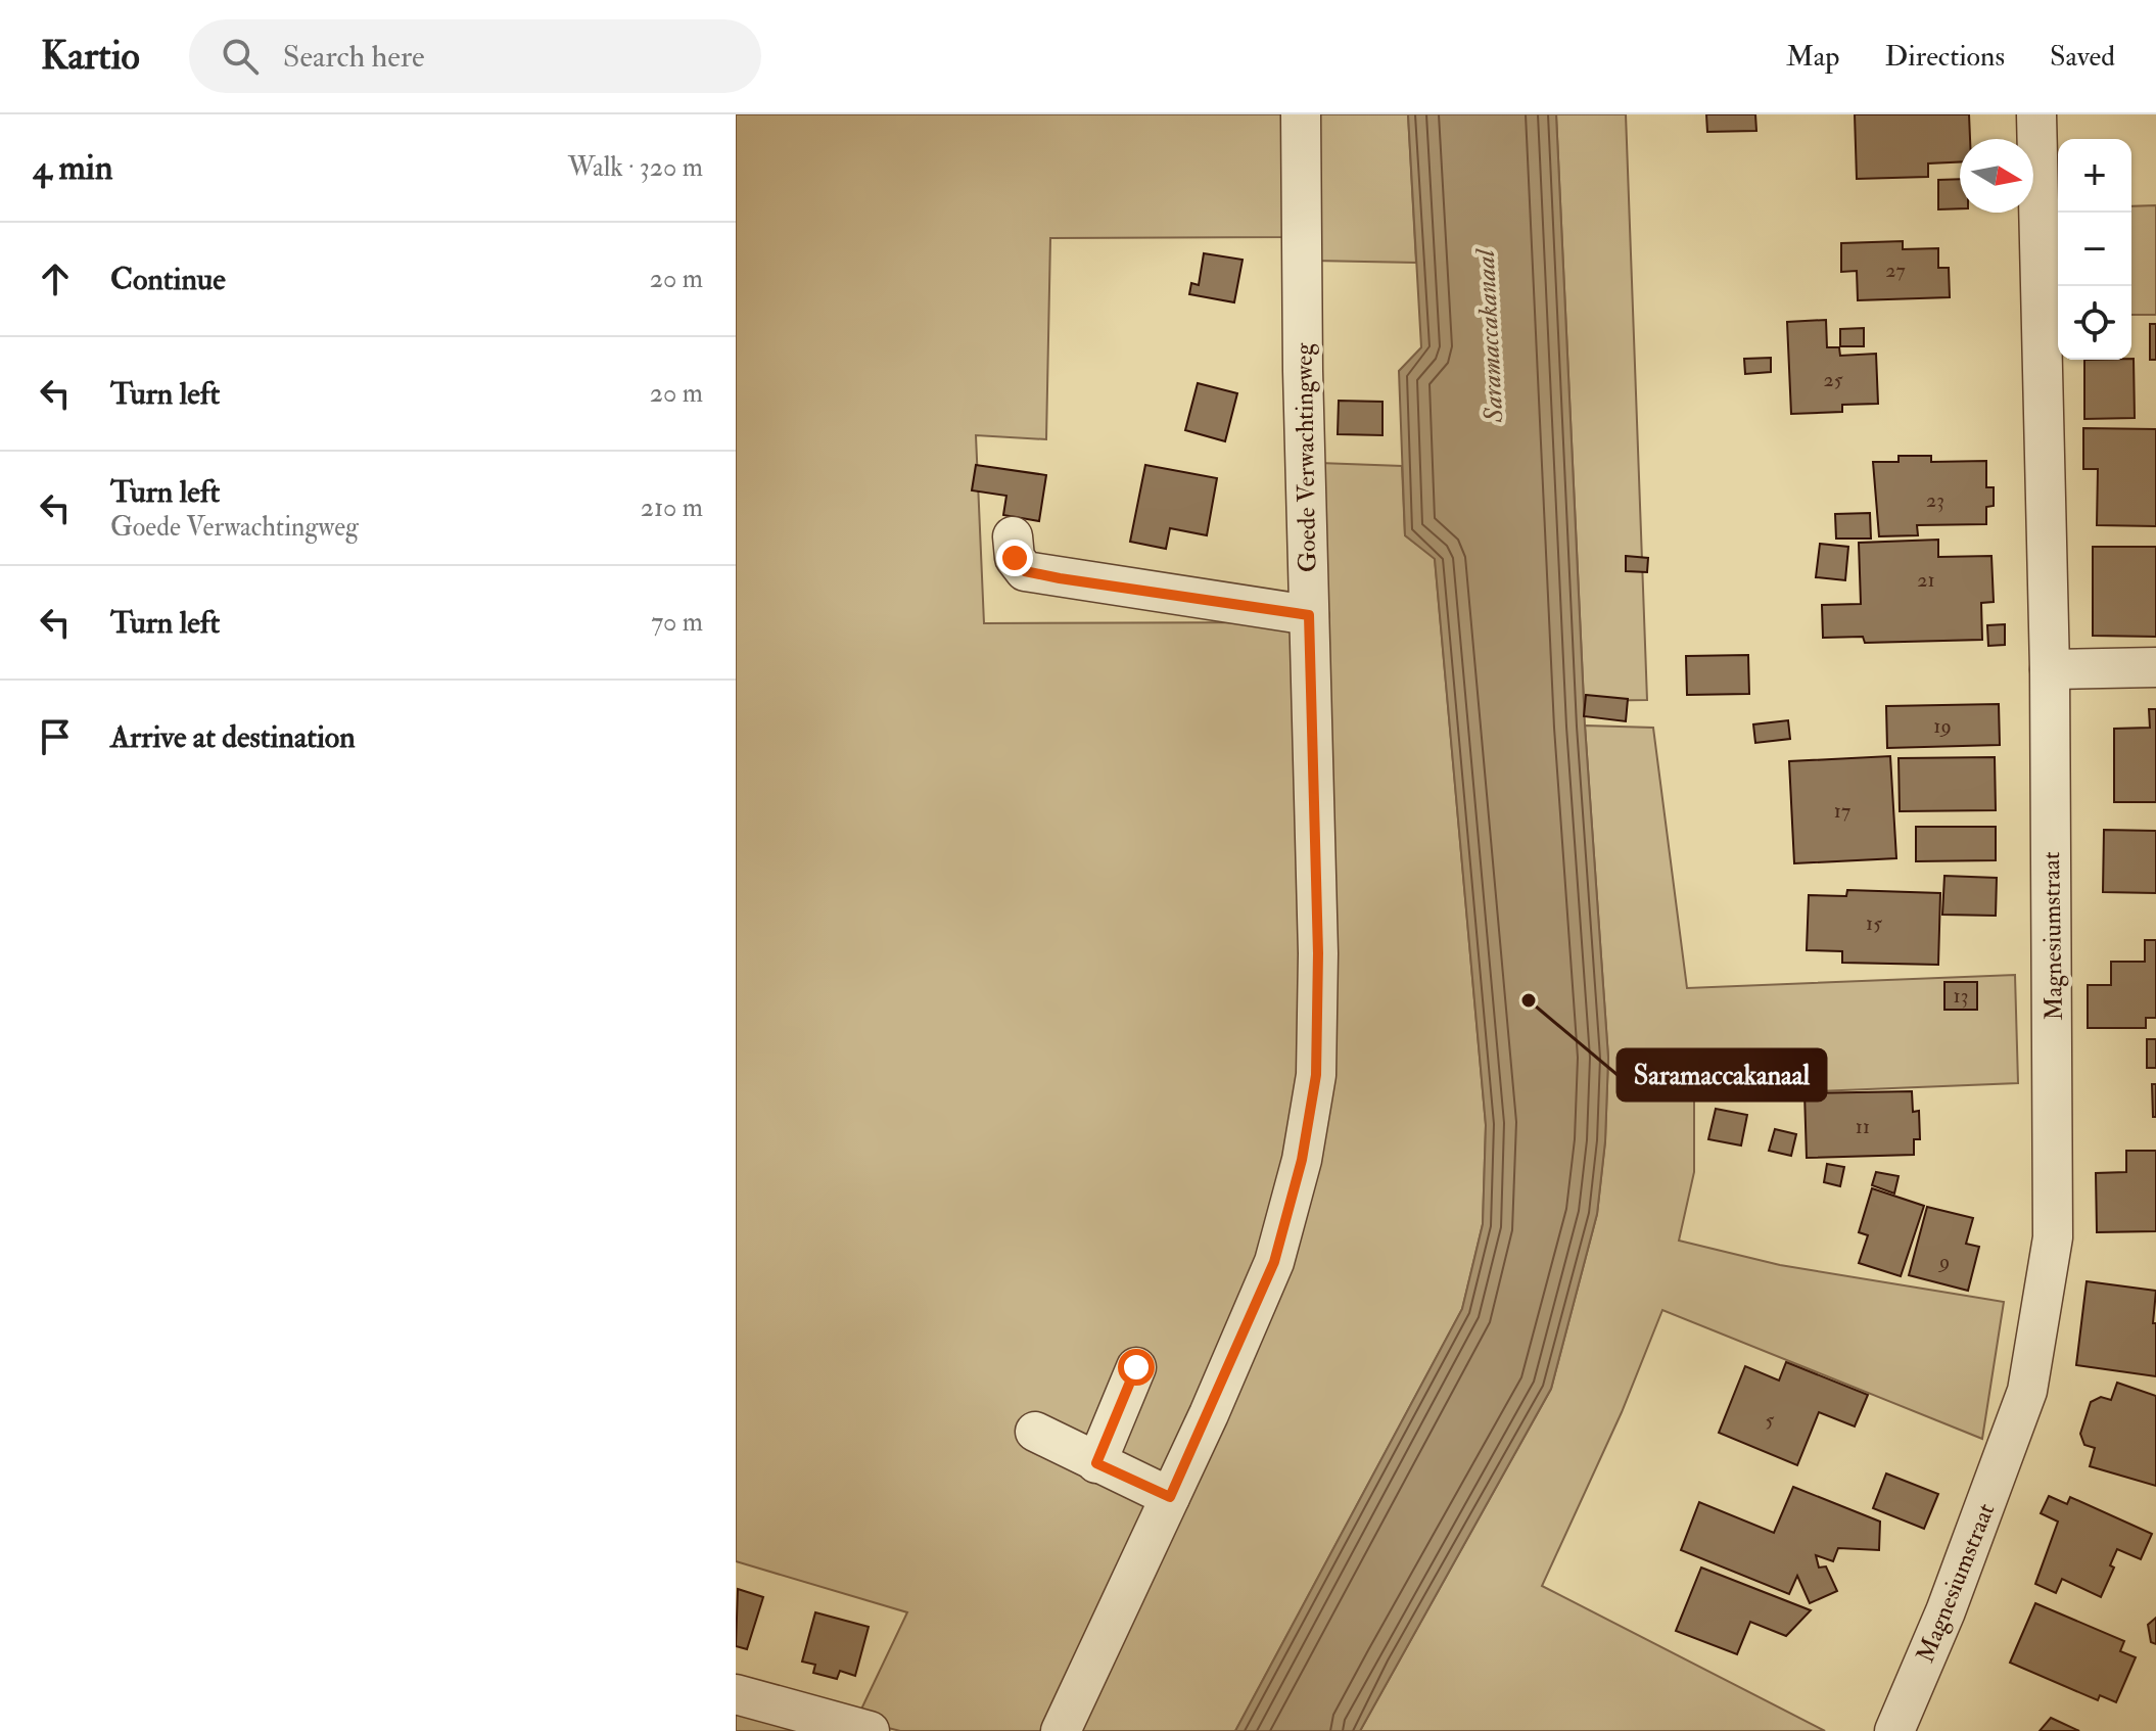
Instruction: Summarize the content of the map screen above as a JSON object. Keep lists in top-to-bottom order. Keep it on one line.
{"streets":{"street":["Goede Verwachtingweg","Magnesiumstraat"]},"water":["Saramaccakanaal"],"places":["Saramaccakanaal"],"house_numbers":["27","25","23","21","19","17","15","13","11","9","5"],"north":"right","page":{"header":"Kartio","search":"Search here","nav":["Map","Directions","Saved"],"heading":["4 min","Walk · 320 m"],"map_buttons":["+","−"],"list":[["Continue","20 m"],["Turn left","20 m"],["Turn left","Goede Verwachtingweg","210 m"],["Turn left","70 m"],"Arrive at destination"]}}
